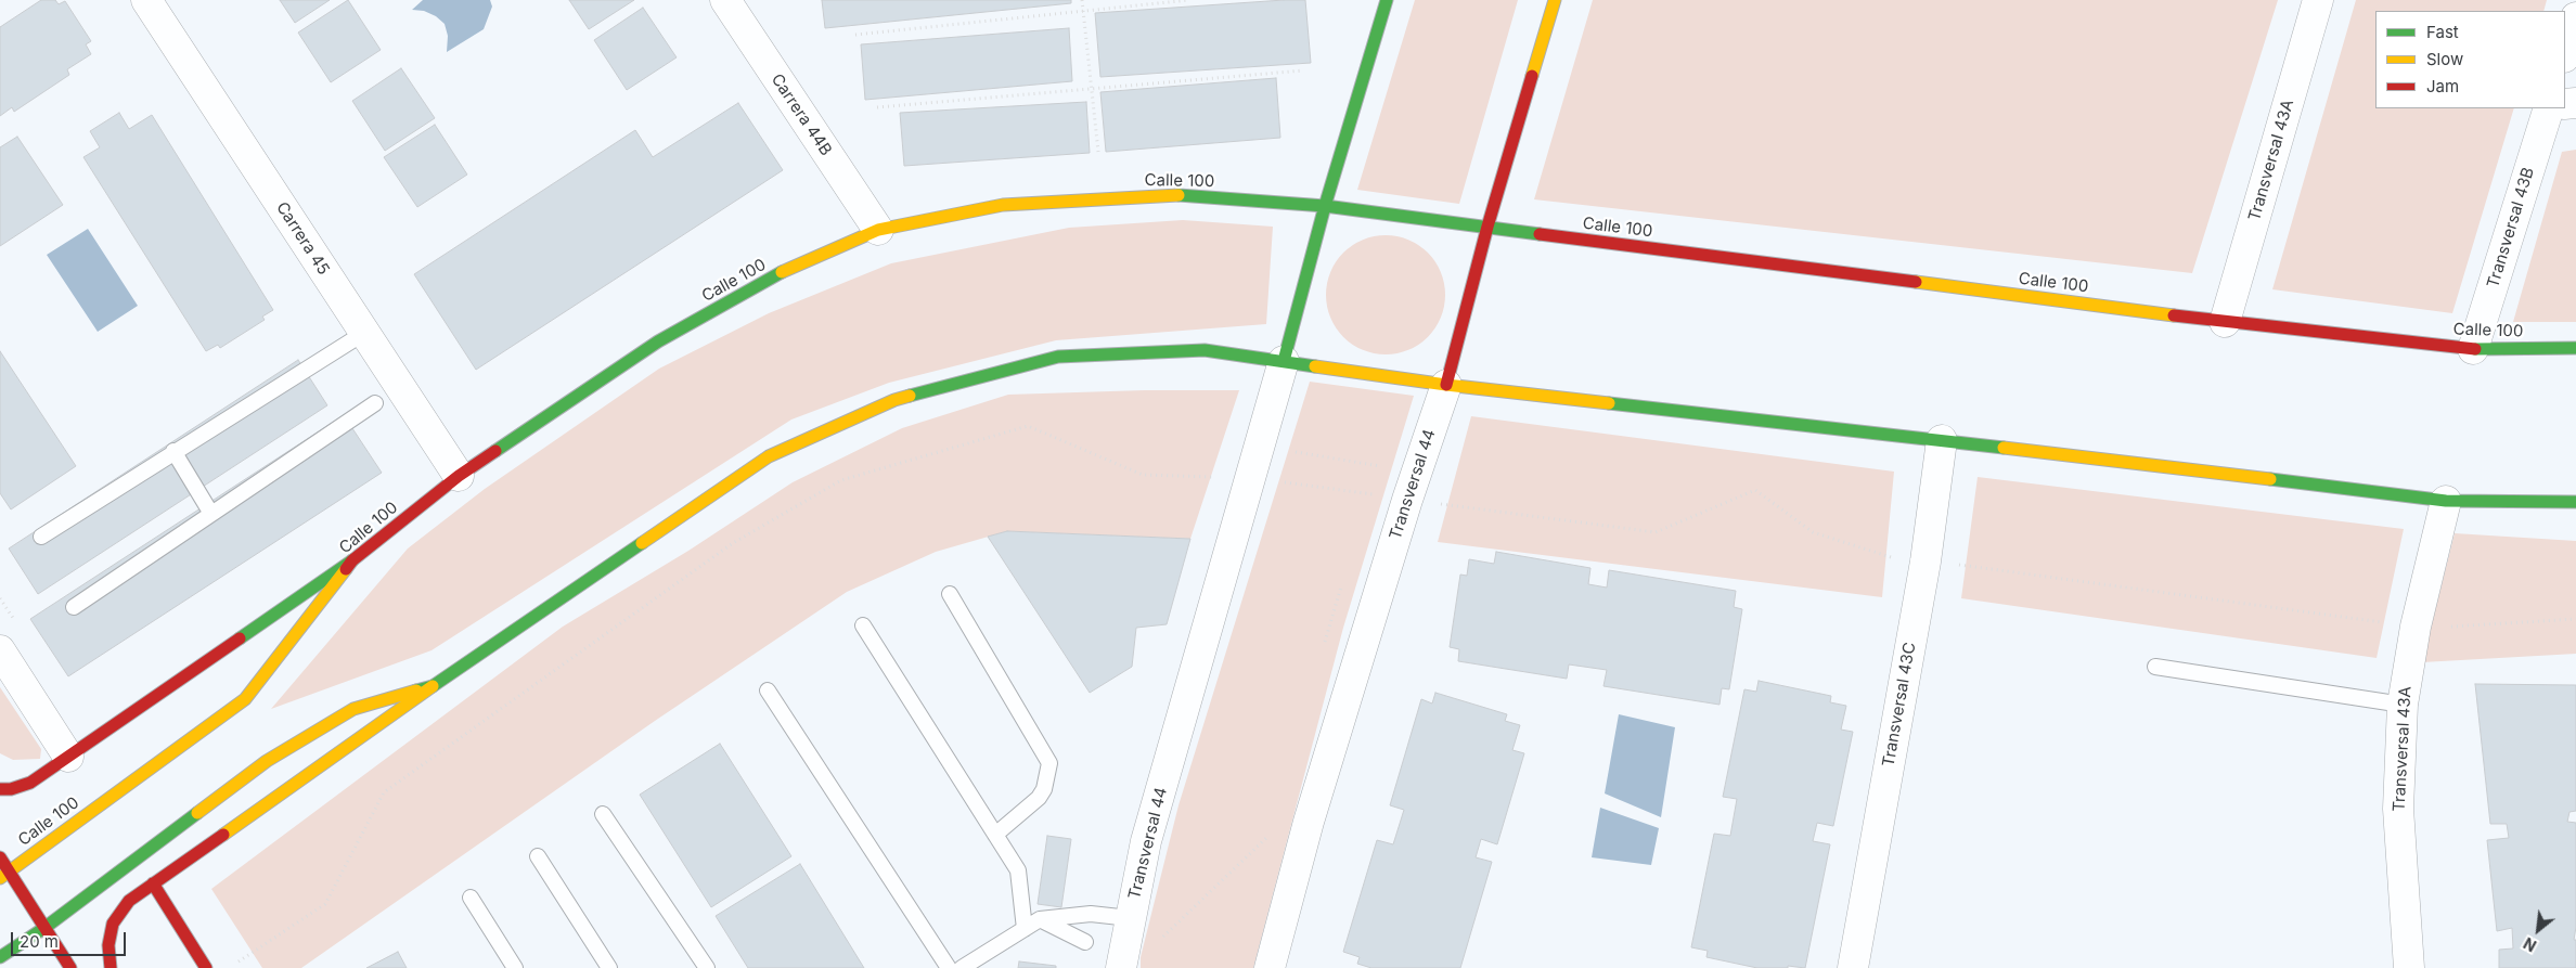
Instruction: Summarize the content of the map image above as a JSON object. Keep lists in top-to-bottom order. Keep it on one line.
{"streets":{"street":["Carrera 44B","Transversal 43A","Calle 100","Transversal 43B","Carrera 45","Transversal 44","Transversal 43C"]},"crossings":[["Carrera 44B","Calle 100"],["Transversal 43A","Calle 100"],["Calle 100","Transversal 43B"],["Calle 100","Carrera 45"],["Calle 100","Transversal 44"]],"legend":["Fast","Slow","Jam"],"scale_bar":"20 m","north":"bottom left"}
